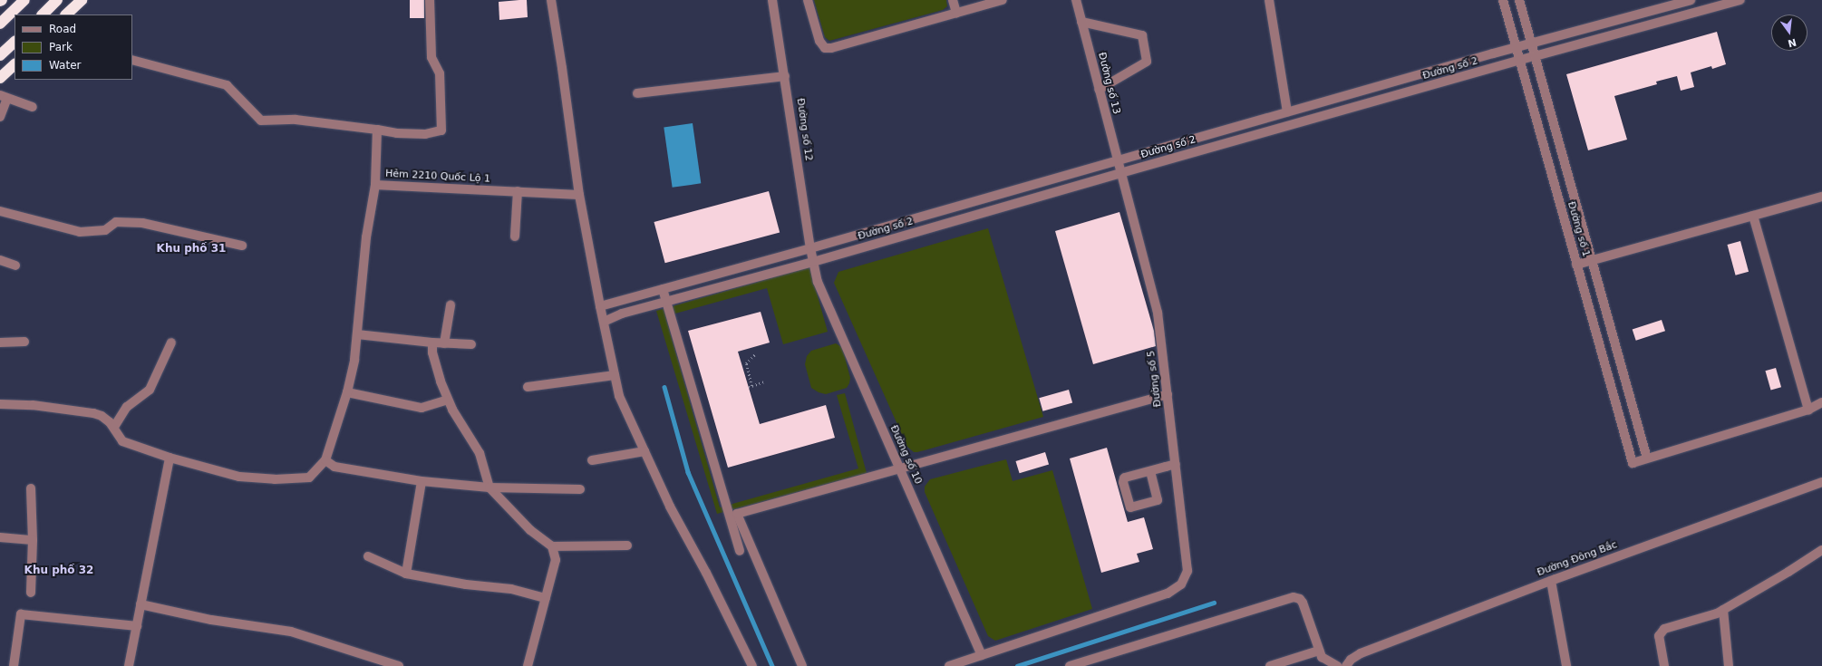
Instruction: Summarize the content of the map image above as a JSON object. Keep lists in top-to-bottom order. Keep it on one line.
{"streets":{"street":["Đường số 2","Đường số 13","Đường số 12","Hẻm 2210 Quốc Lộ 1","Đường số 1","Đường số 5","Đường số 10","Đường Đông Bắc"]},"crossings":[["Đường số 2","Đường số 13"],["Đường số 2","Đường số 12"],["Đường số 2","Đường số 1"],["Đường số 2","Đường số 5"],["Đường số 2","Đường số 10"],["Đường số 13","Đường số 5"],["Đường số 12","Đường số 10"],["Đường số 5","Đường số 10"]],"districts":["Khu phố 31","Khu phố 32"],"legend":["Road","Park","Water"],"north":"bottom"}
